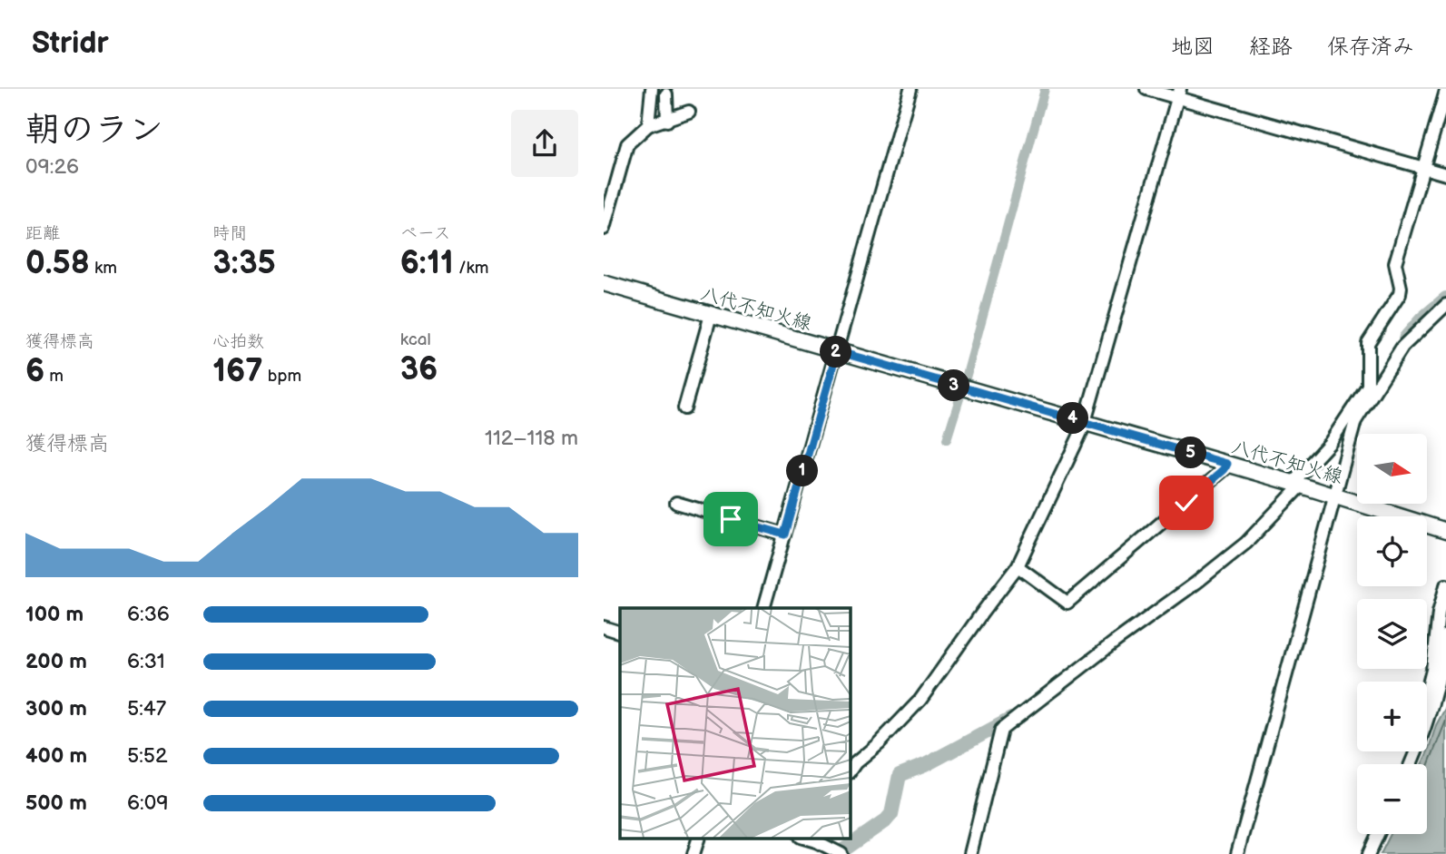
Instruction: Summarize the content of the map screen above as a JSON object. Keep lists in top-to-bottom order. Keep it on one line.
{"streets":{"main road":["八代不知火線"]},"north":"right","page":{"header":"Stridr","nav":["地図","経路","保存済み"],"heading":["朝のラン","09:26"],"stats":[["距離","0.58 km"],["時間","3:35"],["ペース","6:11 /km"],["獲得標高","6 m"],["心拍数","167 bpm"],["kcal","36"]],"pins":["2","3","4","5","1"],"chart":["獲得標高","112–118 m"],"map_buttons":["+","−"],"list":[{"name":"100 m","note":"6:36"},{"name":"200 m","note":"6:31"},{"name":"300 m","note":"5:47"},{"name":"400 m","note":"5:52"},{"name":"500 m","note":"6:09"}]}}
